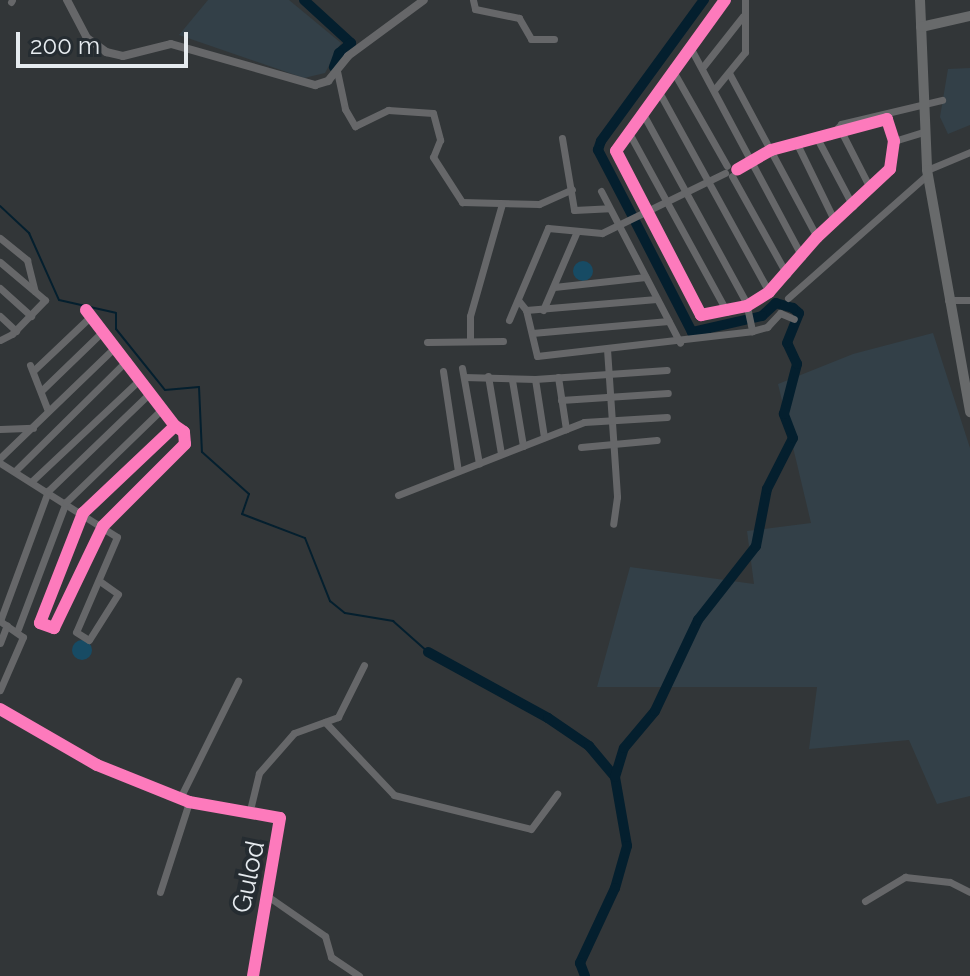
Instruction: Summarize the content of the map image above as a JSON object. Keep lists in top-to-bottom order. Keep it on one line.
{"streets":{"street":["Gulod"]},"scale_bar":"200 m"}
